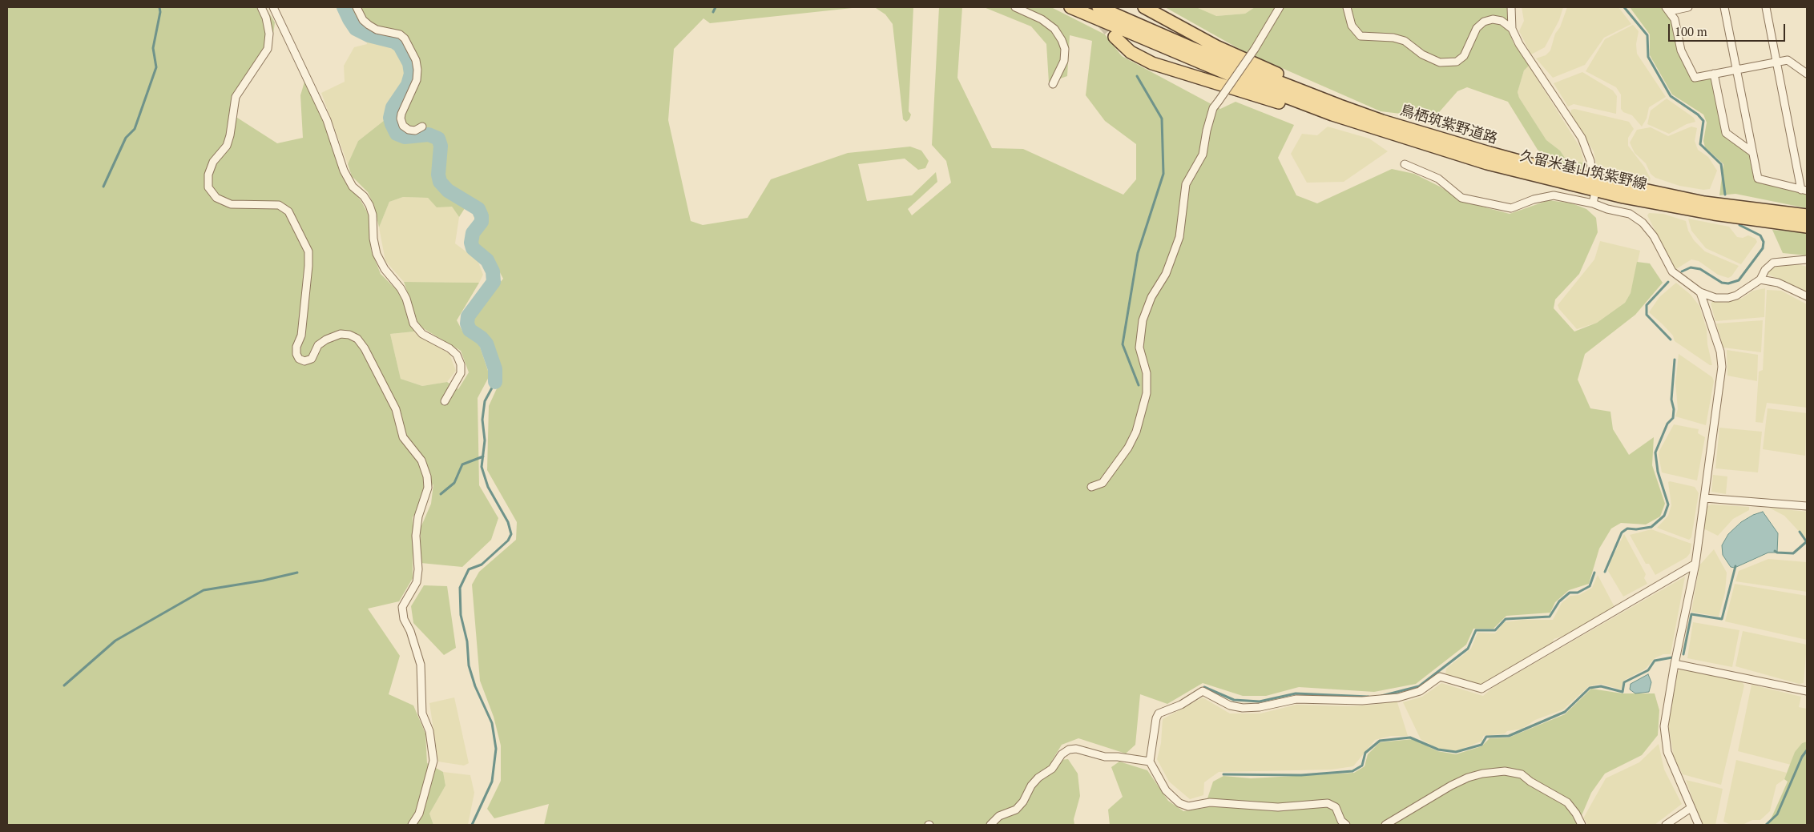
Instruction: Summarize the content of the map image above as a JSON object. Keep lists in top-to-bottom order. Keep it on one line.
{"streets":{"main road":["鳥栖筑紫野道路","久留米基山筑紫野線"]},"crossings":[["鳥栖筑紫野道路","久留米基山筑紫野線"]],"scale_bar":"100 m"}
